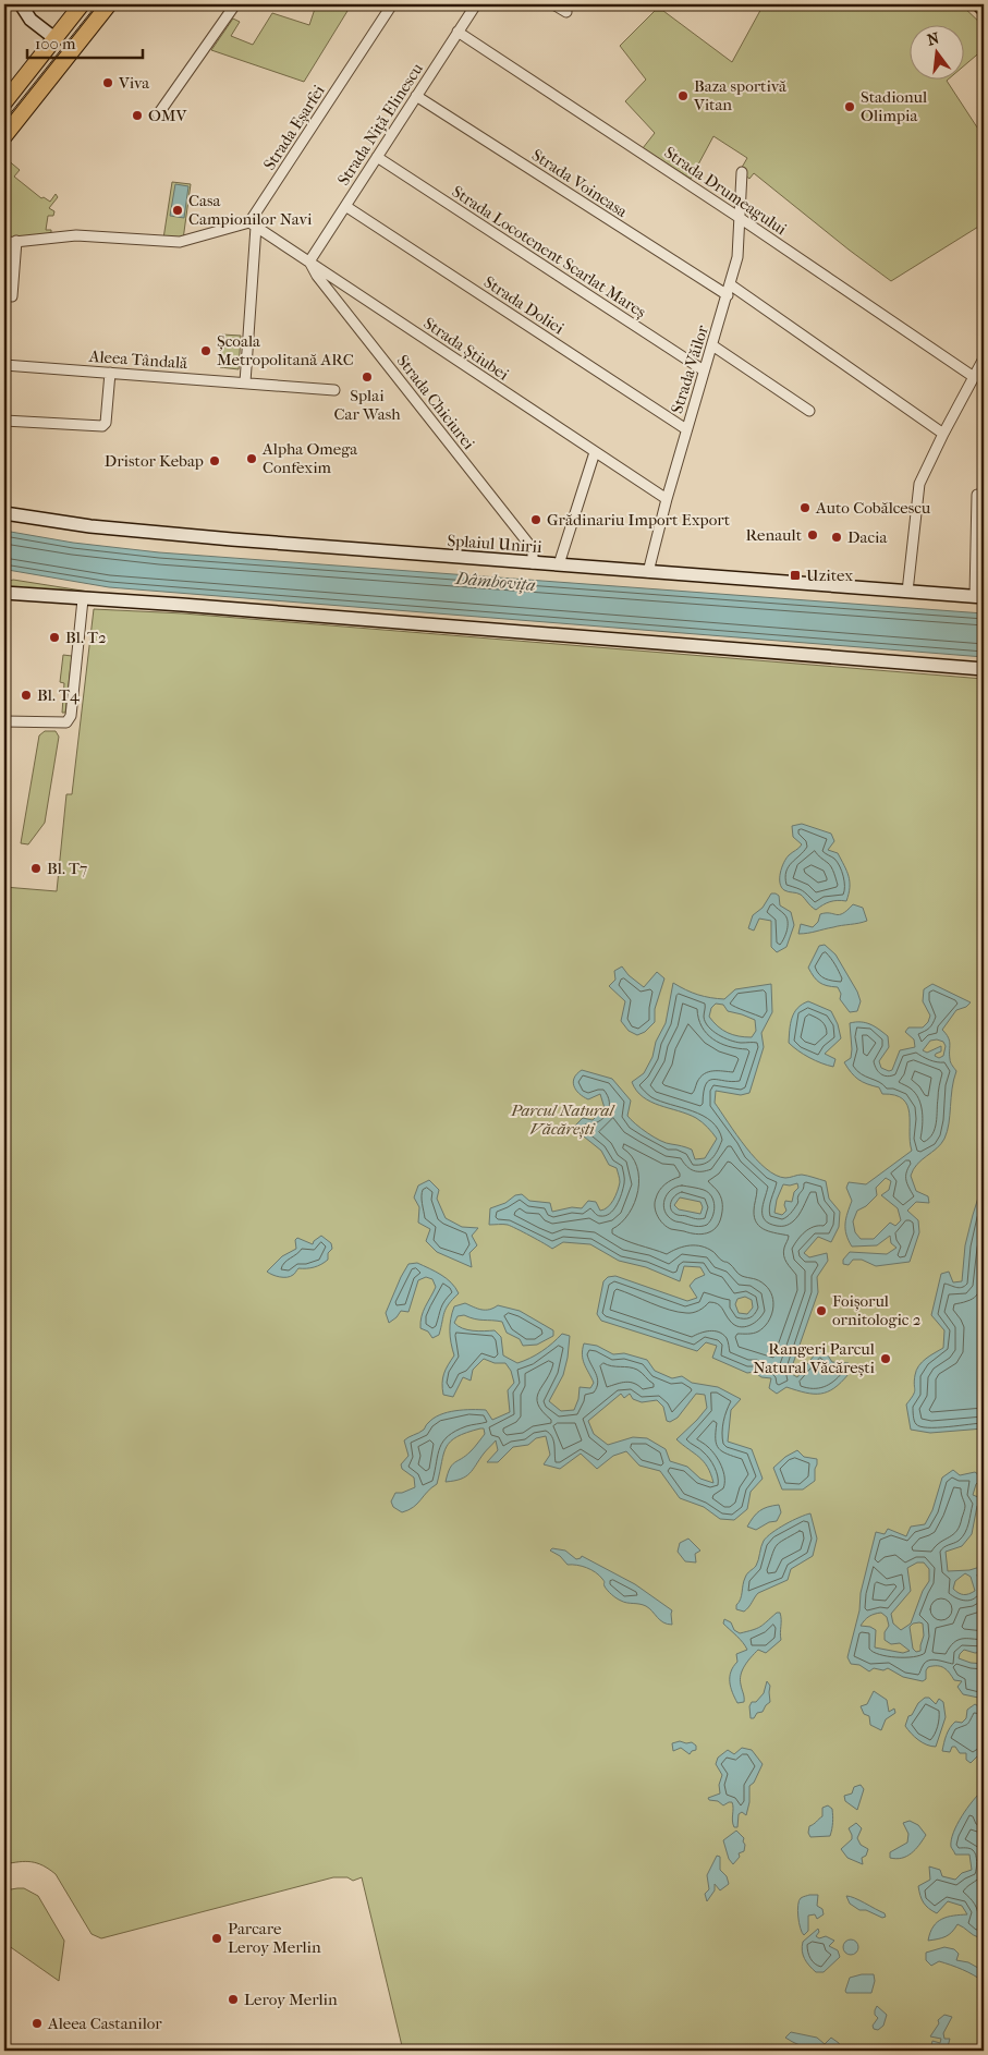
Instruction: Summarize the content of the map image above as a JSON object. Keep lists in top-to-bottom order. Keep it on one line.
{"streets":{"main road":["Splaiul Unirii"],"street":["Strada Niță Elinescu","Strada Eșarfei","Strada Voineasa","Strada Drumeagului","Strada Locotenent Scarlat Mareș","Strada Doliei","Strada Știubei","Aleea Tândală","Strada Văilor","Strada Chiciurei"]},"crossings":[["Strada Niță Elinescu","Strada Voineasa"],["Strada Niță Elinescu","Strada Drumeagului"],["Strada Niță Elinescu","Strada Locotenent Scarlat Mareș"],["Strada Niță Elinescu","Strada Doliei"],["Strada Niță Elinescu","Strada Știubei"],["Strada Niță Elinescu","Strada Chiciurei"],["Strada Eșarfei","Strada Știubei"],["Strada Voineasa","Strada Văilor"],["Strada Drumeagului","Strada Văilor"],["Strada Locotenent Scarlat Mareș","Strada Văilor"],["Strada Doliei","Strada Văilor"],["Strada Știubei","Strada Văilor"],["Strada Știubei","Strada Chiciurei"],["Strada Văilor","Splaiul Unirii"],["Strada Chiciurei","Splaiul Unirii"]],"water":["Dâmbovița"],"parks":["Parcul Natural Văcărești"],"places":{"other":["Viva","Baza sportivă Vitan","Stadionul Olimpia","OMV","Casa Campionilor Navi","Școala Metropolitană ARC","Splai Car Wash","Alpha Omega Confexim","Dristor Kebap","Auto Cobălcescu","Grădinariu Import Export","Renault","Dacia","Bl. T2","Bl. T4","Bl. T7","Foișorul ornitologic 2","Rangeri Parcul Natural Văcărești","Parcare Leroy Merlin","Leroy Merlin","Aleea Castanilor"],"transit":["Uzitex"]},"scale_bar":"100 m","north":"top"}
